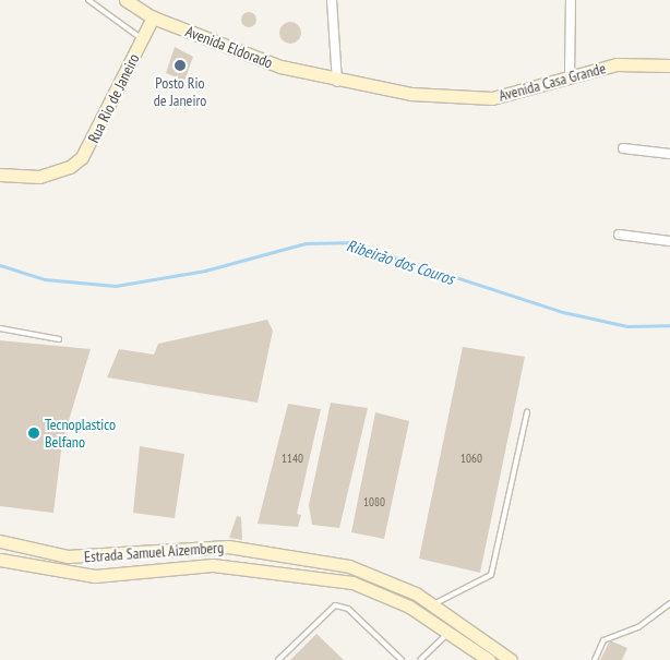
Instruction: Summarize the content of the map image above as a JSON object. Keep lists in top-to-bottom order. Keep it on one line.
{"streets":{"main road":["Avenida Eldorado","Avenida Casa Grande","Rua Rio de Janeiro","Estrada Samuel Aizemberg"]},"crossings":[["Avenida Eldorado","Avenida Casa Grande"],["Avenida Eldorado","Rua Rio de Janeiro"]],"water":["Ribeirão dos Couros"],"places":["Posto Rio de Janeiro","Tecnoplastico Belfano"],"house_numbers":["1140","1060","1080"]}
